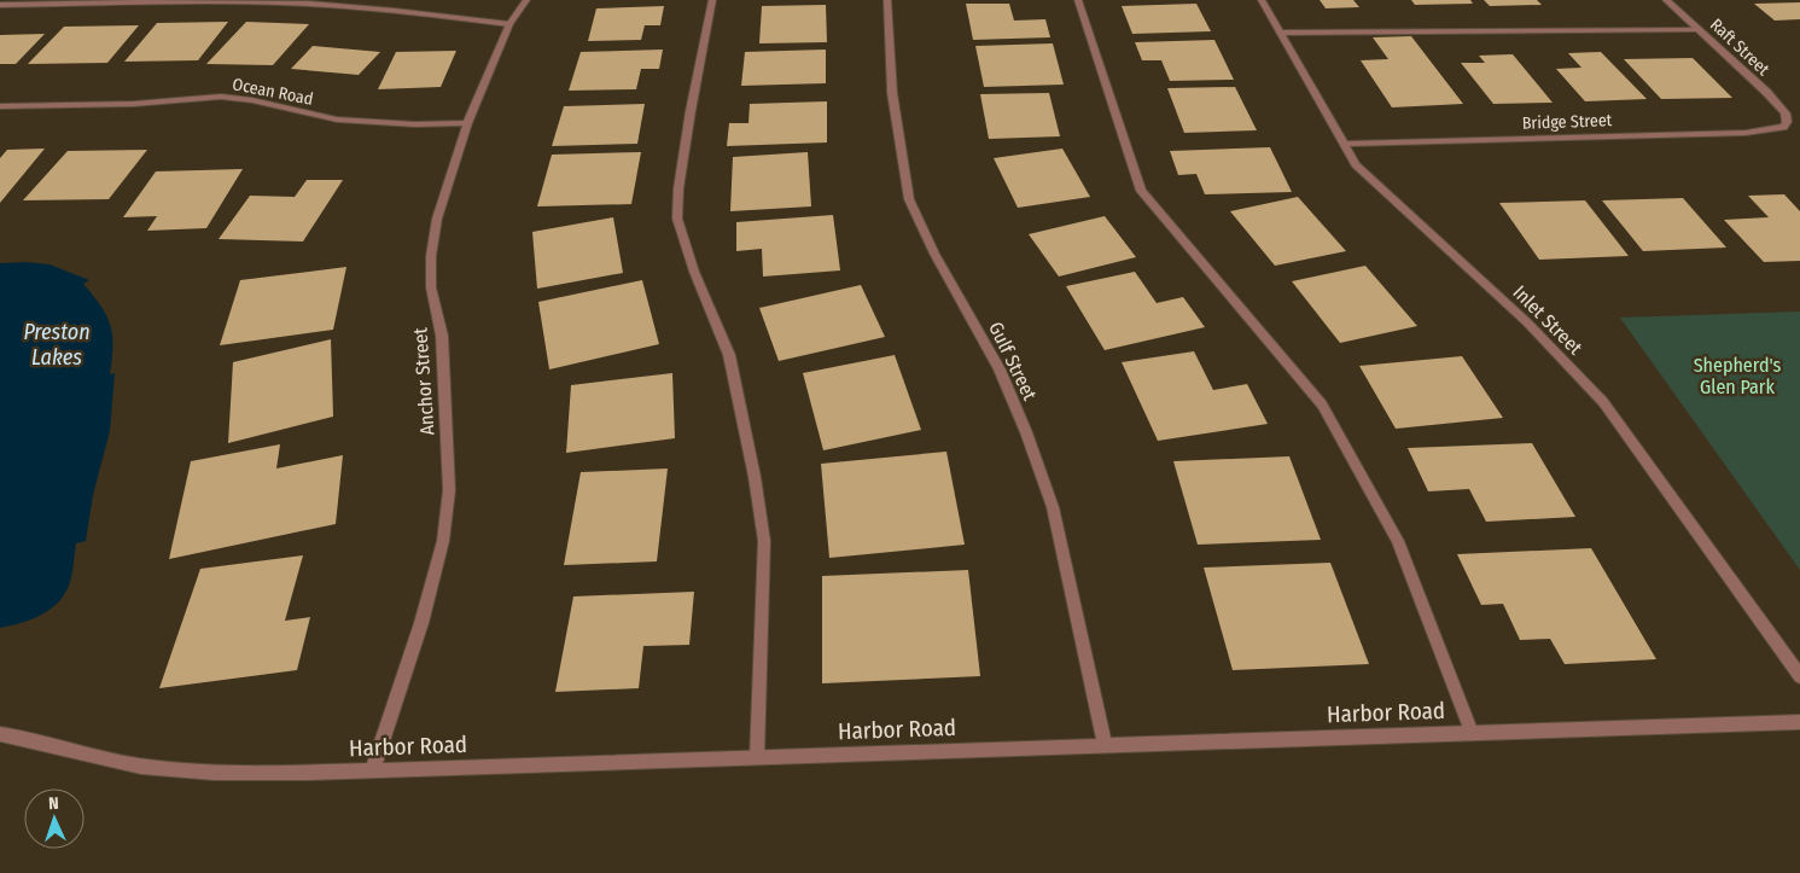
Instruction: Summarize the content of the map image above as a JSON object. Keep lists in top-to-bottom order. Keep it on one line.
{"streets":{"street":["Raft Street","Ocean Road","Bridge Street","Inlet Street","Gulf Street","Anchor Street","Harbor Road"]},"crossings":[["Raft Street","Bridge Street"],["Ocean Road","Anchor Street"],["Bridge Street","Inlet Street"],["Gulf Street","Harbor Road"],["Anchor Street","Harbor Road"]],"water":["Preston Lakes"],"parks":["Shepherd's Glen Park"],"north":"top"}
